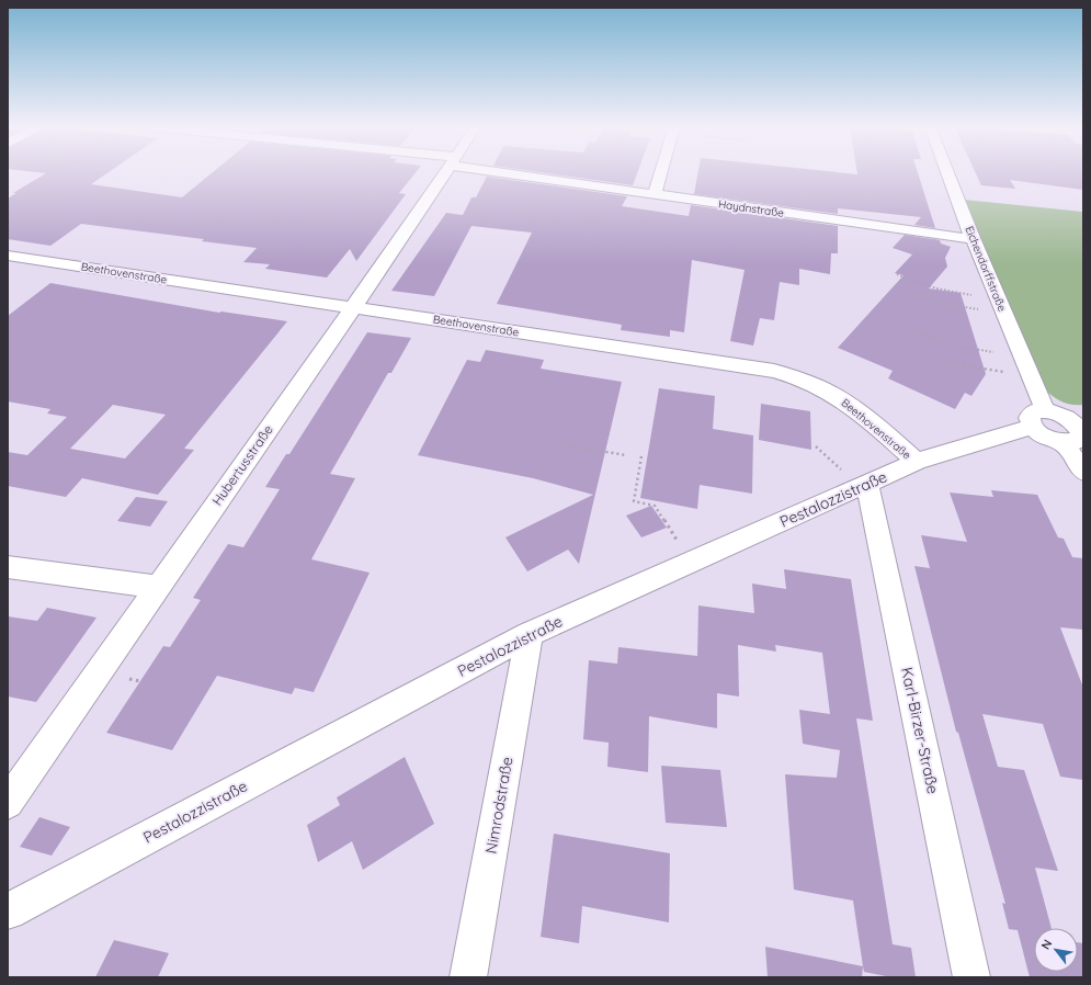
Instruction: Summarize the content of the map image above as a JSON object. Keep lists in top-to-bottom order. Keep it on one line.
{"streets":{"street":["Haydnstraße","Eichendorffstraße","Beethovenstraße","Hubertusstraße","Pestalozzistraße","Karl-Birzer-Straße","Nimrodstraße"]},"crossings":[["Haydnstraße","Eichendorffstraße"],["Eichendorffstraße","Pestalozzistraße"],["Beethovenstraße","Hubertusstraße"],["Beethovenstraße","Pestalozzistraße"],["Pestalozzistraße","Karl-Birzer-Straße"],["Pestalozzistraße","Nimrodstraße"]],"north":"top left"}
